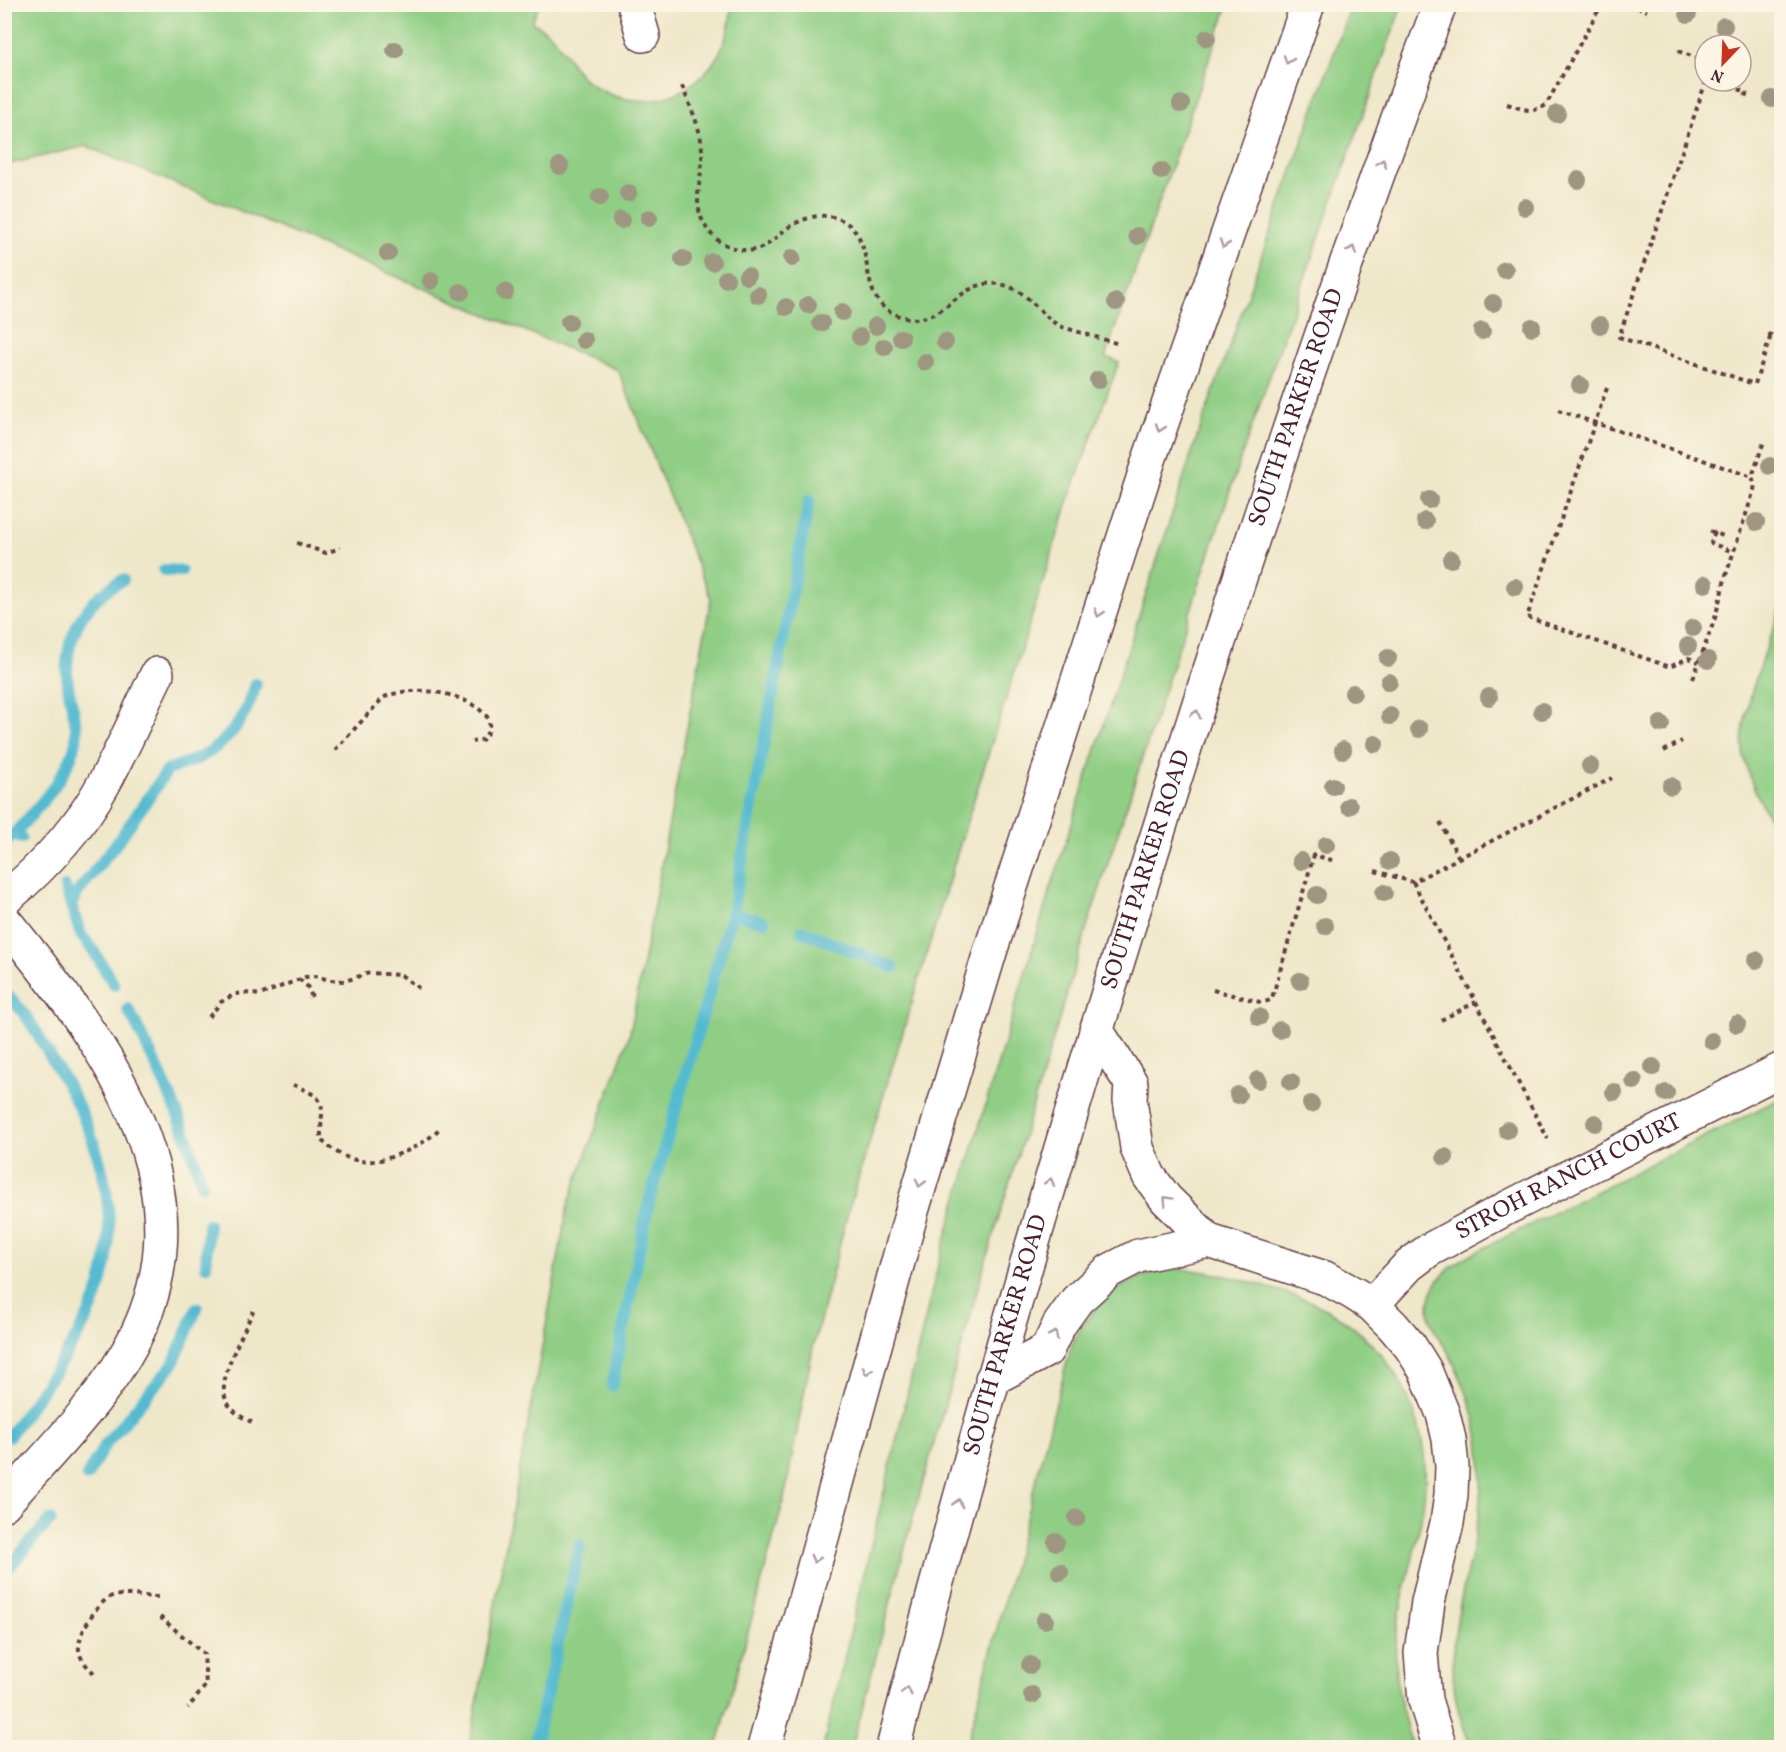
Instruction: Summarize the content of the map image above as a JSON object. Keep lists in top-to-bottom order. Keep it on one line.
{"streets":{"main road":["SOUTH PARKER ROAD","STROH RANCH COURT"]},"north":"bottom left"}
